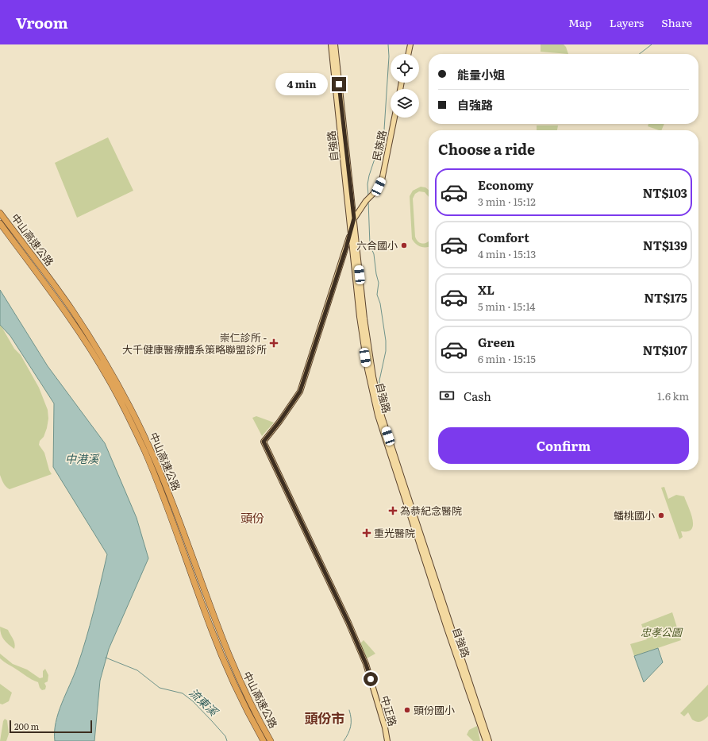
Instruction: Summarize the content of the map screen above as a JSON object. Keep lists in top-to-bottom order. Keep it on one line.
{"streets":{"highway":["中山高速公路"],"main road":["民族路","自強路","中正路"]},"crossings":[["民族路","自強路"],["民族路","中正路"]],"districts":["頭份","頭份市"],"water":["中港溪","流東溪"],"parks":["忠孝公園"],"places":{"other":["六合國小","蟠桃國小","頭份國小"],"health":["崇仁診所 - 大千健康醫療體系策略聯盟診所","為恭紀念醫院","重光醫院"]},"scale_bar":"200 m","page":{"header":"Vroom","nav":["Map","Layers","Share"],"banner":["能量小姐","自強路"],"bubble":"4 min","heading":"Choose a ride","list":[{"name":"Economy","note":"3 min · 15:12","value":"NT$103"},{"name":"Comfort","note":"4 min · 15:13","value":"NT$139"},{"name":"XL","note":"5 min · 15:14","value":"NT$175"},{"name":"Green","note":"6 min · 15:15","value":"NT$107"}],"pay":["Cash","1.6 km"],"buttons":"Confirm","scale":"200 m"}}
